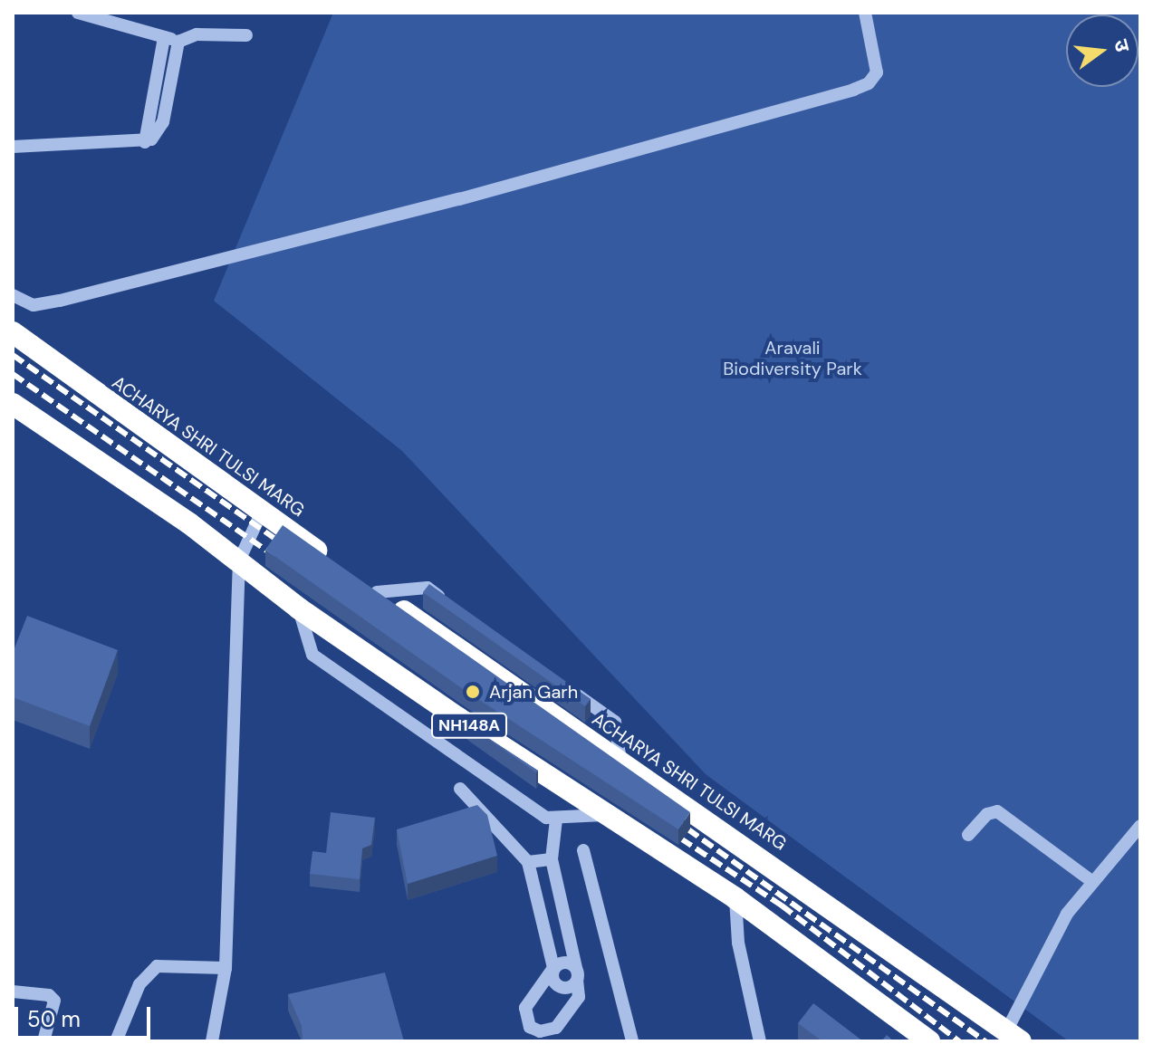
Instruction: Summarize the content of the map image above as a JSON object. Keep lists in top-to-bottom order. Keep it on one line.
{"streets":{"highway":["ACHARYA SHRI TULSI MARG","NH148A"]},"parks":["Aravali Biodiversity Park"],"places":["Arjan Garh"],"scale_bar":"50 m","north":"right"}
